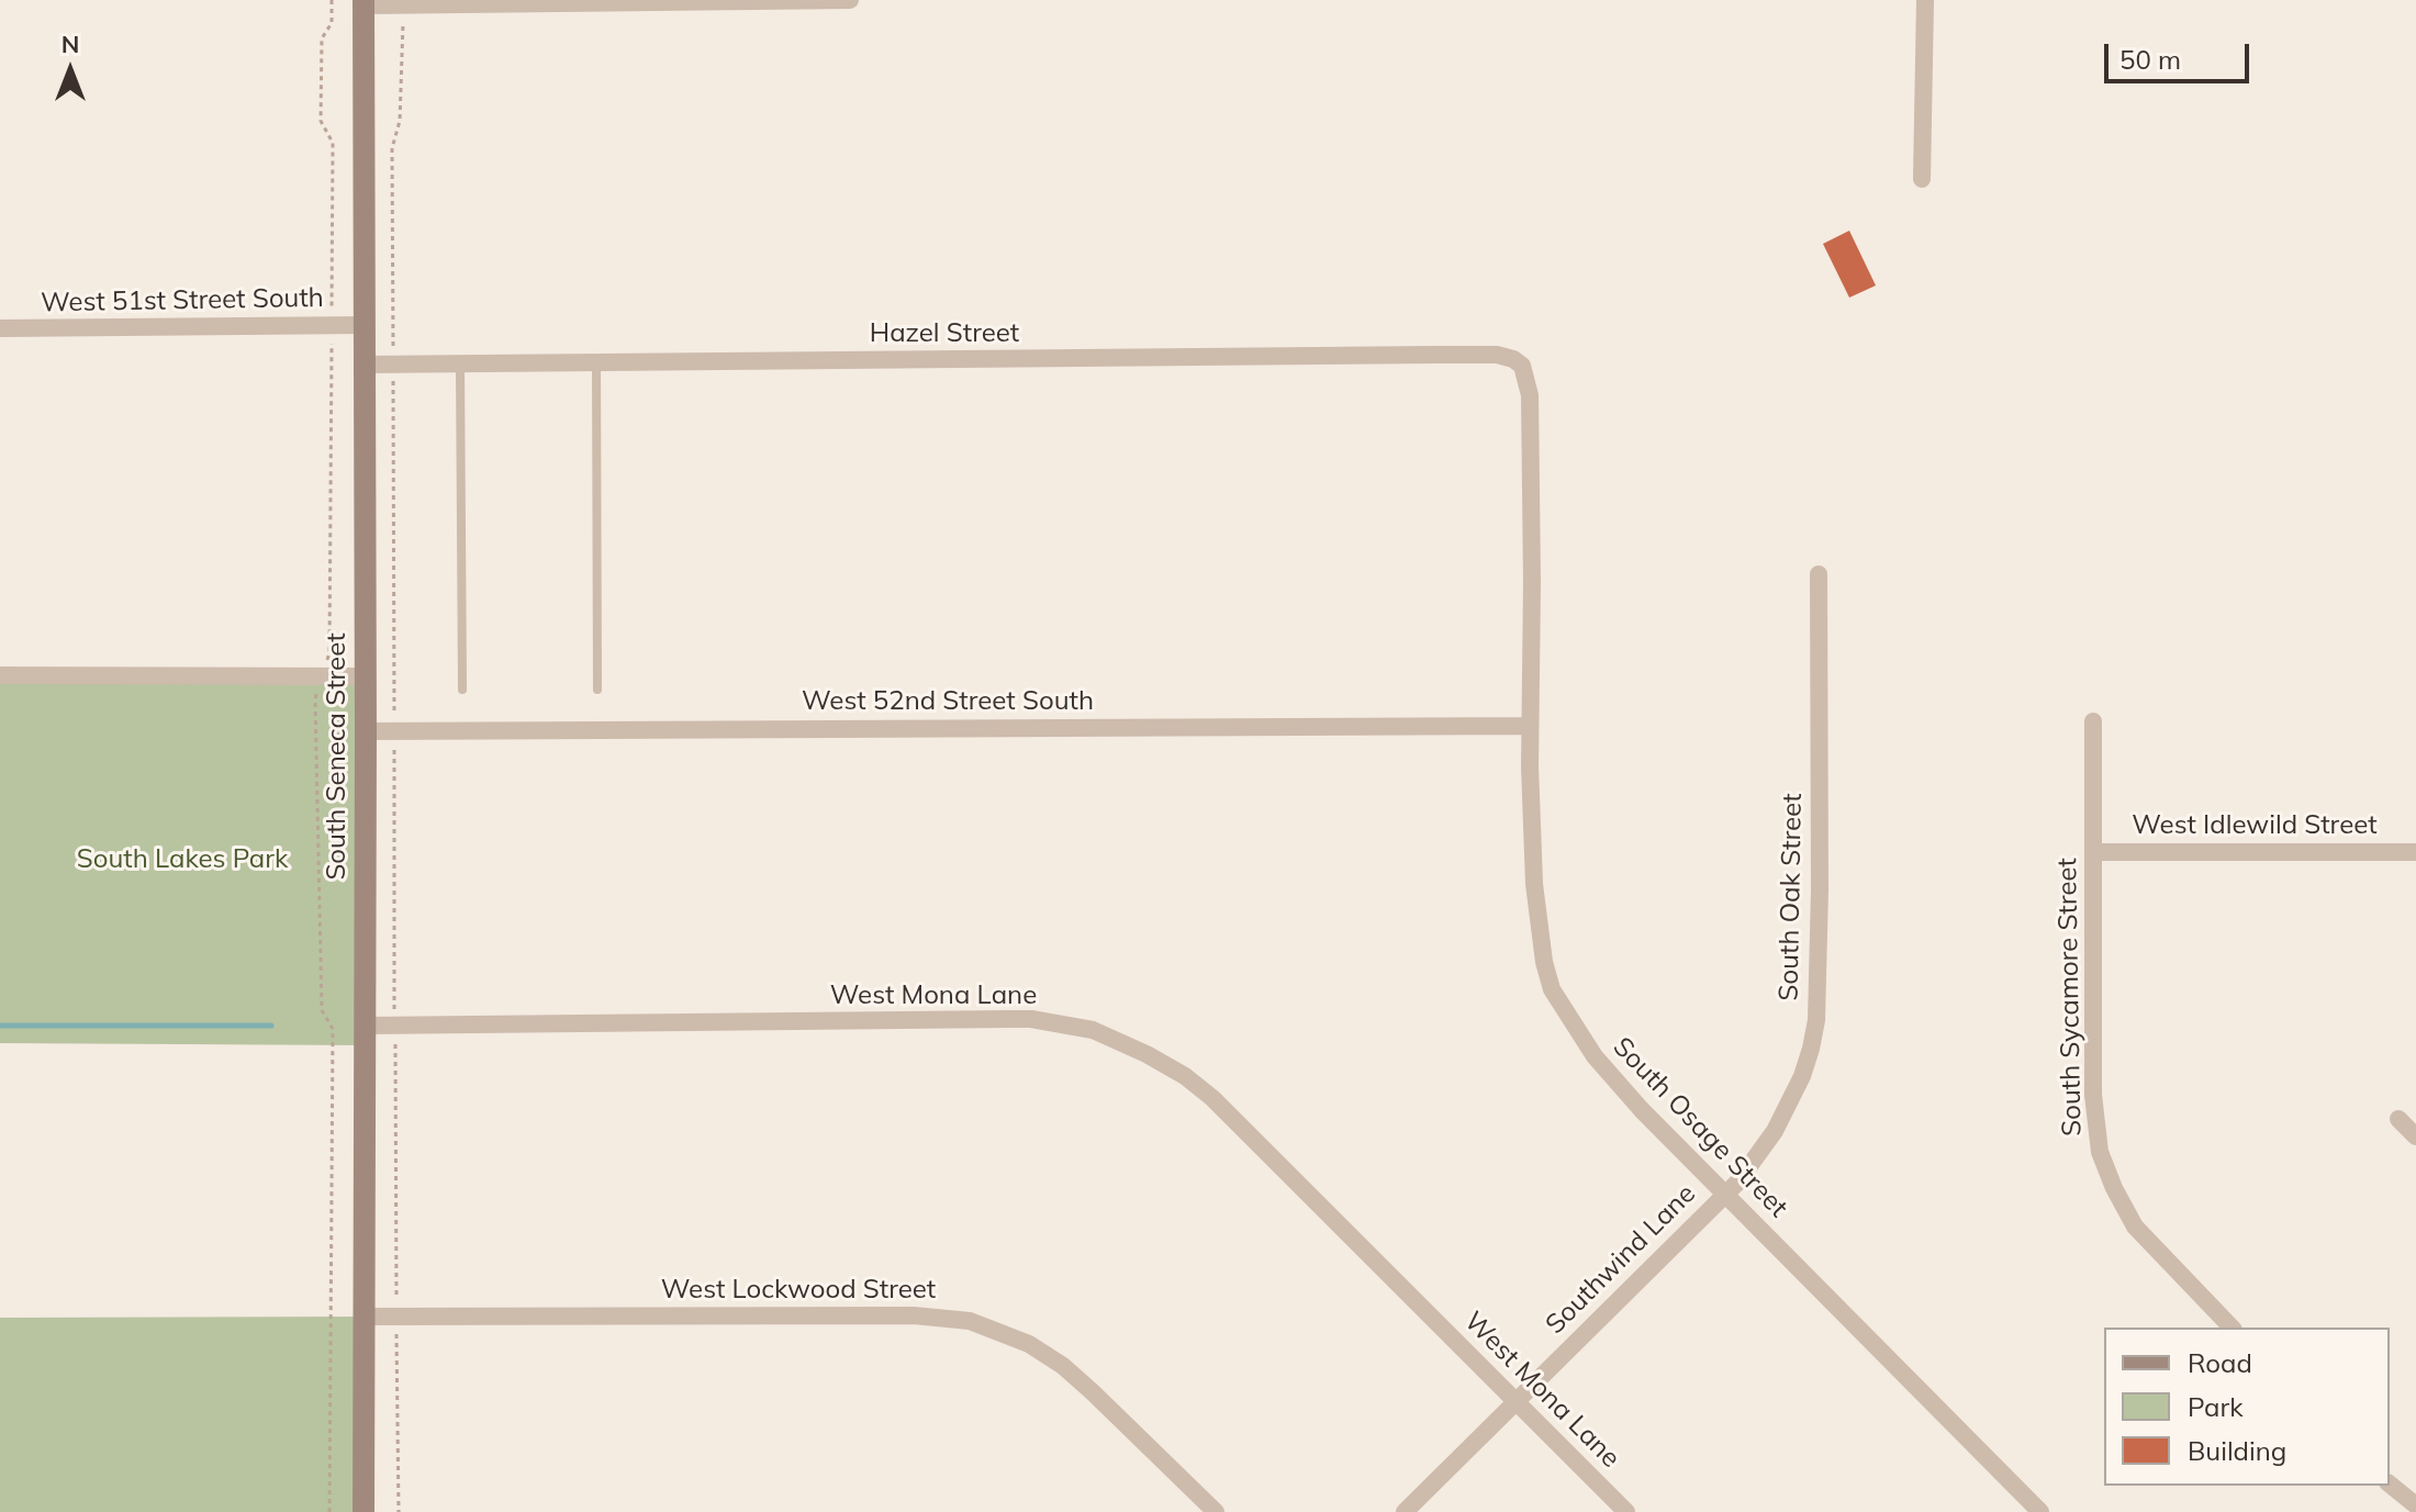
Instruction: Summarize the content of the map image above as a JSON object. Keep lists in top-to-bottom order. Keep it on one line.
{"streets":{"street":["West 51st Street South","Hazel Street","West 52nd Street South","South Seneca Street","West Idlewild Street","South Oak Street","West Mona Lane","South Sycamore Street","South Osage Street","Southwind Lane","West Lockwood Street"]},"crossings":[["West 51st Street South","South Seneca Street"],["Hazel Street","South Seneca Street"],["Hazel Street","South Osage Street"],["West 52nd Street South","South Seneca Street"],["West 52nd Street South","South Osage Street"],["South Seneca Street","West Mona Lane"],["South Seneca Street","West Lockwood Street"],["West Idlewild Street","South Sycamore Street"],["South Oak Street","South Osage Street"],["South Oak Street","Southwind Lane"],["West Mona Lane","Southwind Lane"],["South Osage Street","Southwind Lane"]],"parks":["South Lakes Park"],"legend":["Road","Park","Building"],"scale_bar":"50 m","north":"top"}
